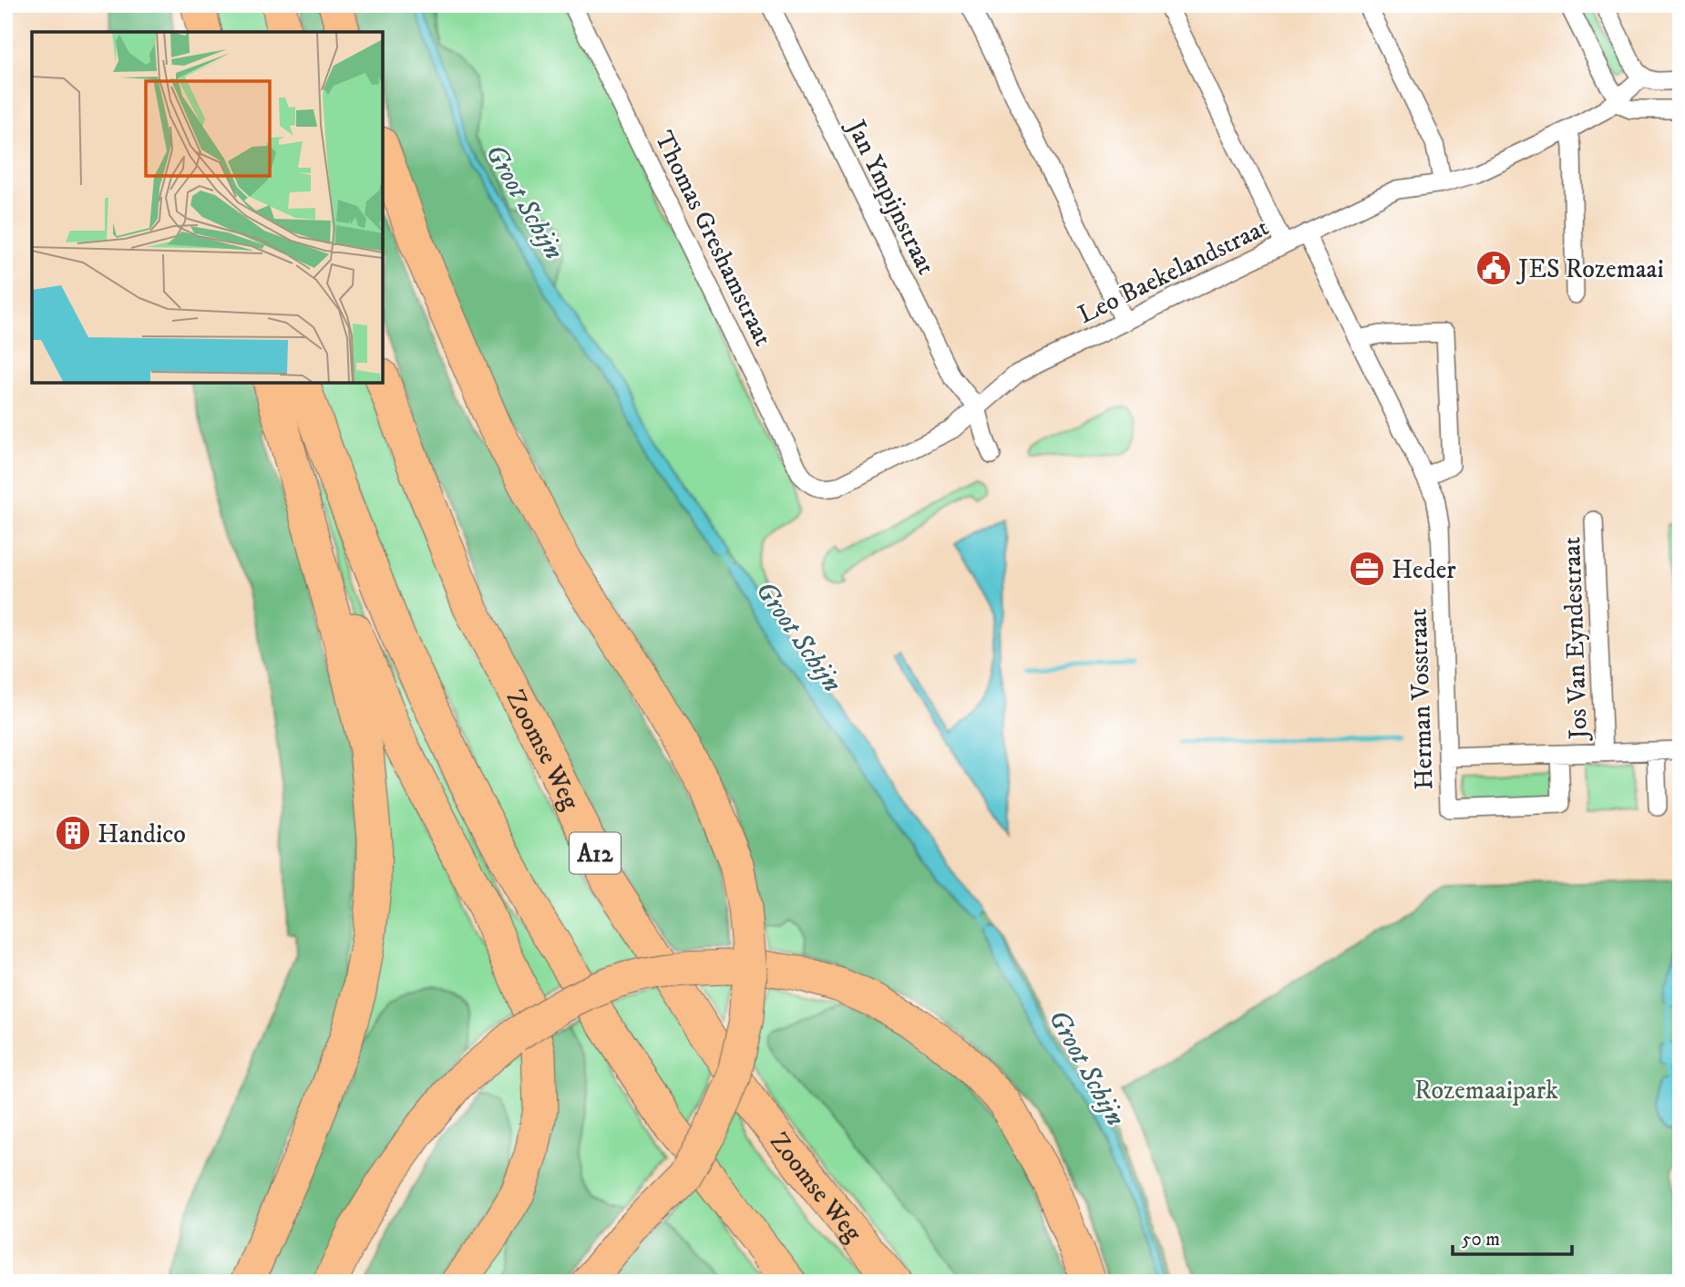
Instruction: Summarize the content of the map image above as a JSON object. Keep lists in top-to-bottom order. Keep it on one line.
{"streets":{"highway":["Zoomse Weg","A12"],"street":["Jan Ympijnstraat","Thomas Greshamstraat","Leo Baekelandstraat","Jos Van Eyndestraat","Herman Vosstraat"]},"crossings":[["Jan Ympijnstraat","Leo Baekelandstraat"],["Thomas Greshamstraat","Leo Baekelandstraat"],["Leo Baekelandstraat","Herman Vosstraat"]],"water":["Groot Schijn"],"parks":["Rozemaaipark"],"places":{"public building":["JES Rozemaai"],"office":["Heder"],"building":["Handico"]},"scale_bar":"50 m"}
